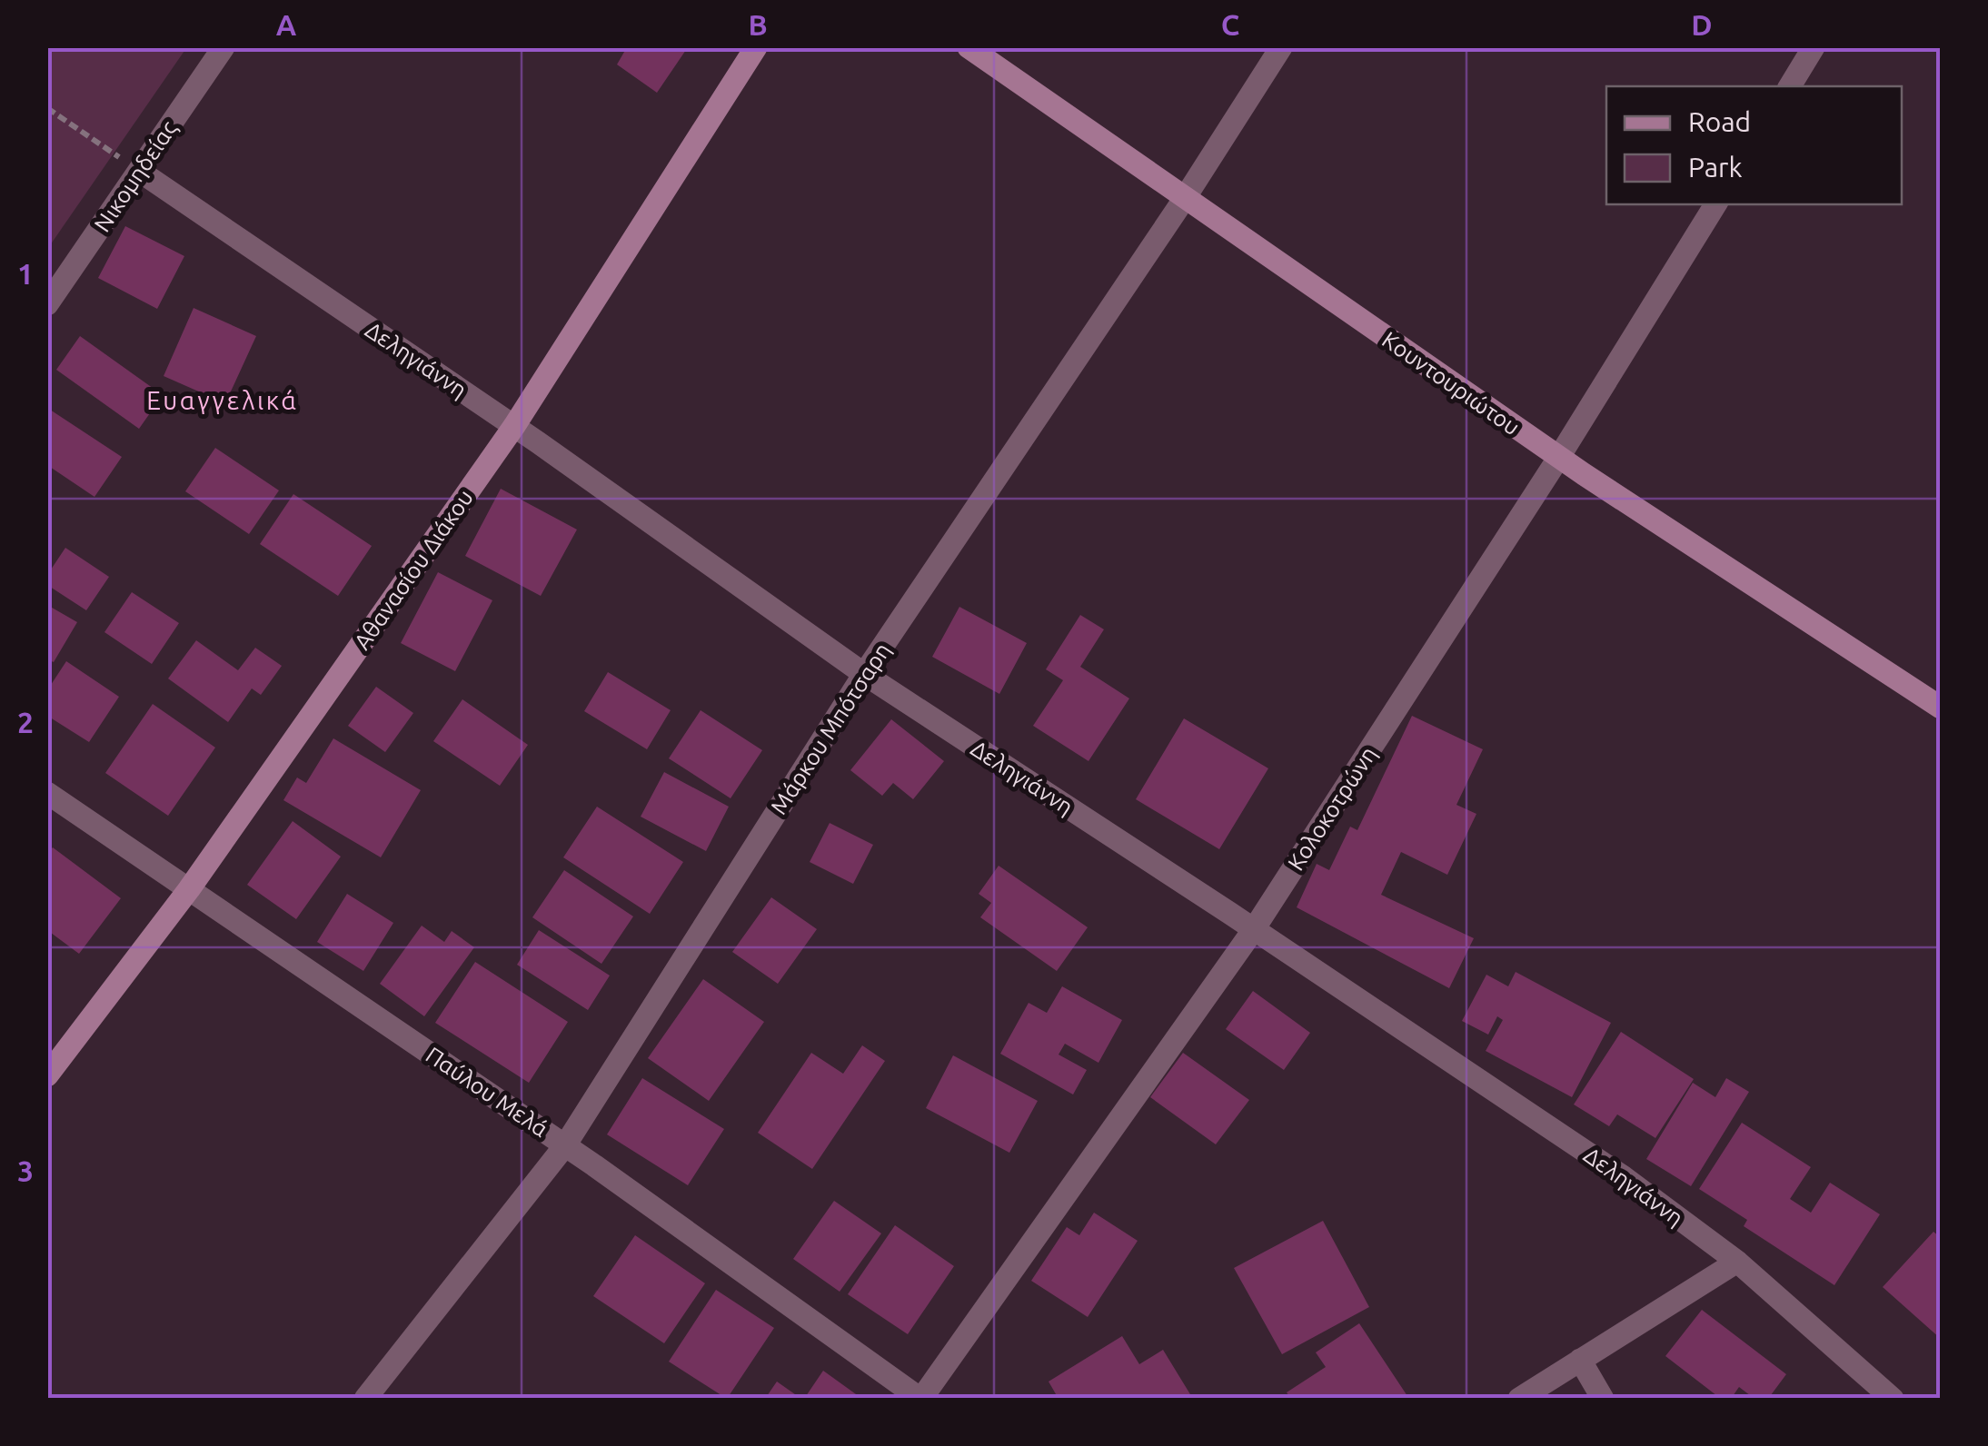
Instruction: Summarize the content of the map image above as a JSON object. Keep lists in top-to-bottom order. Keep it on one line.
{"streets":{"street":["Νικομηδείας","Δεληγιάννη","Κουντουριώτου","Αθανασίου Διάκου","Μάρκου Μπότσαρη","Κολοκοτρώνη","Παύλου Μελά"]},"crossings":[["Νικομηδείας","Δεληγιάννη"],["Δεληγιάννη","Αθανασίου Διάκου"],["Δεληγιάννη","Μάρκου Μπότσαρη"],["Δεληγιάννη","Κολοκοτρώνη"],["Κουντουριώτου","Μάρκου Μπότσαρη"],["Κουντουριώτου","Κολοκοτρώνη"],["Αθανασίου Διάκου","Παύλου Μελά"],["Μάρκου Μπότσαρη","Παύλου Μελά"],["Κολοκοτρώνη","Παύλου Μελά"]],"districts":["Ευαγγελικά"],"legend":["Road","Park"],"grid":{"columns":["A","B","C","D"],"rows":["1","2","3"]}}
